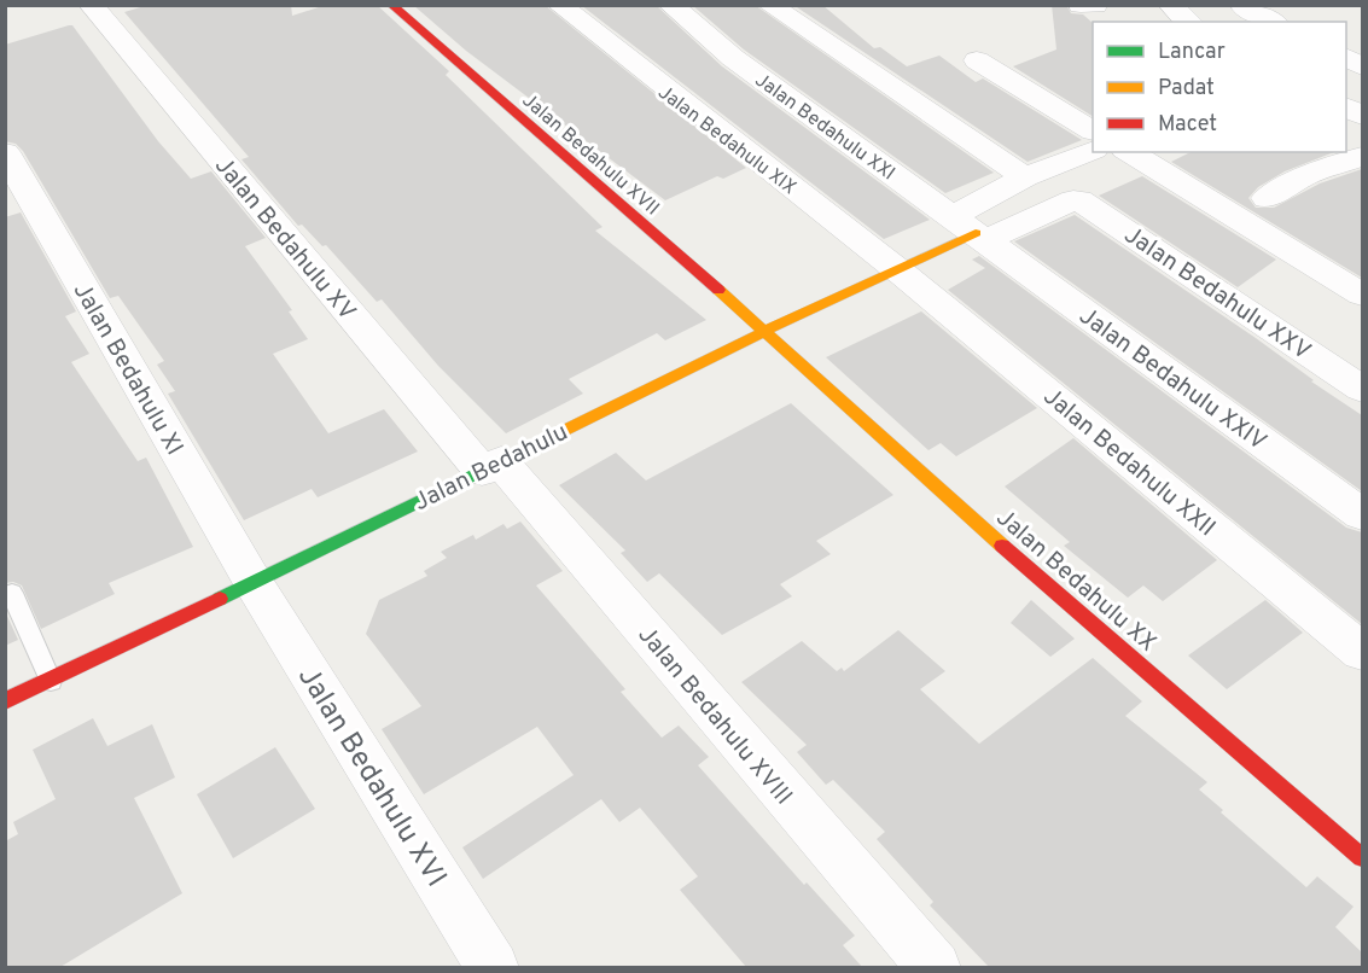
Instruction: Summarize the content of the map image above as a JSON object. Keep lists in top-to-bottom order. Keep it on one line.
{"streets":{"street":["Jalan Bedahulu XXI","Jalan Bedahulu XIX","Jalan Bedahulu XVII","Jalan Bedahulu XV","Jalan Bedahulu XXV","Jalan Bedahulu XI","Jalan Bedahulu XXIV","Jalan Bedahulu XXII","Jalan Bedahulu","Jalan Bedahulu XX","Jalan Bedahulu XVIII","Jalan Bedahulu XVI"]},"crossings":[["Jalan Bedahulu XXI","Jalan Bedahulu XXIV"],["Jalan Bedahulu XXI","Jalan Bedahulu"],["Jalan Bedahulu XIX","Jalan Bedahulu XXII"],["Jalan Bedahulu XIX","Jalan Bedahulu"],["Jalan Bedahulu XVII","Jalan Bedahulu"],["Jalan Bedahulu XVII","Jalan Bedahulu XX"],["Jalan Bedahulu XV","Jalan Bedahulu"],["Jalan Bedahulu XV","Jalan Bedahulu XVIII"],["Jalan Bedahulu XXV","Jalan Bedahulu"],["Jalan Bedahulu XI","Jalan Bedahulu"],["Jalan Bedahulu XI","Jalan Bedahulu XVI"],["Jalan Bedahulu XXIV","Jalan Bedahulu"],["Jalan Bedahulu XXII","Jalan Bedahulu"],["Jalan Bedahulu","Jalan Bedahulu XX"],["Jalan Bedahulu","Jalan Bedahulu XVIII"],["Jalan Bedahulu","Jalan Bedahulu XVI"]],"legend":["Lancar","Padat","Macet"]}
